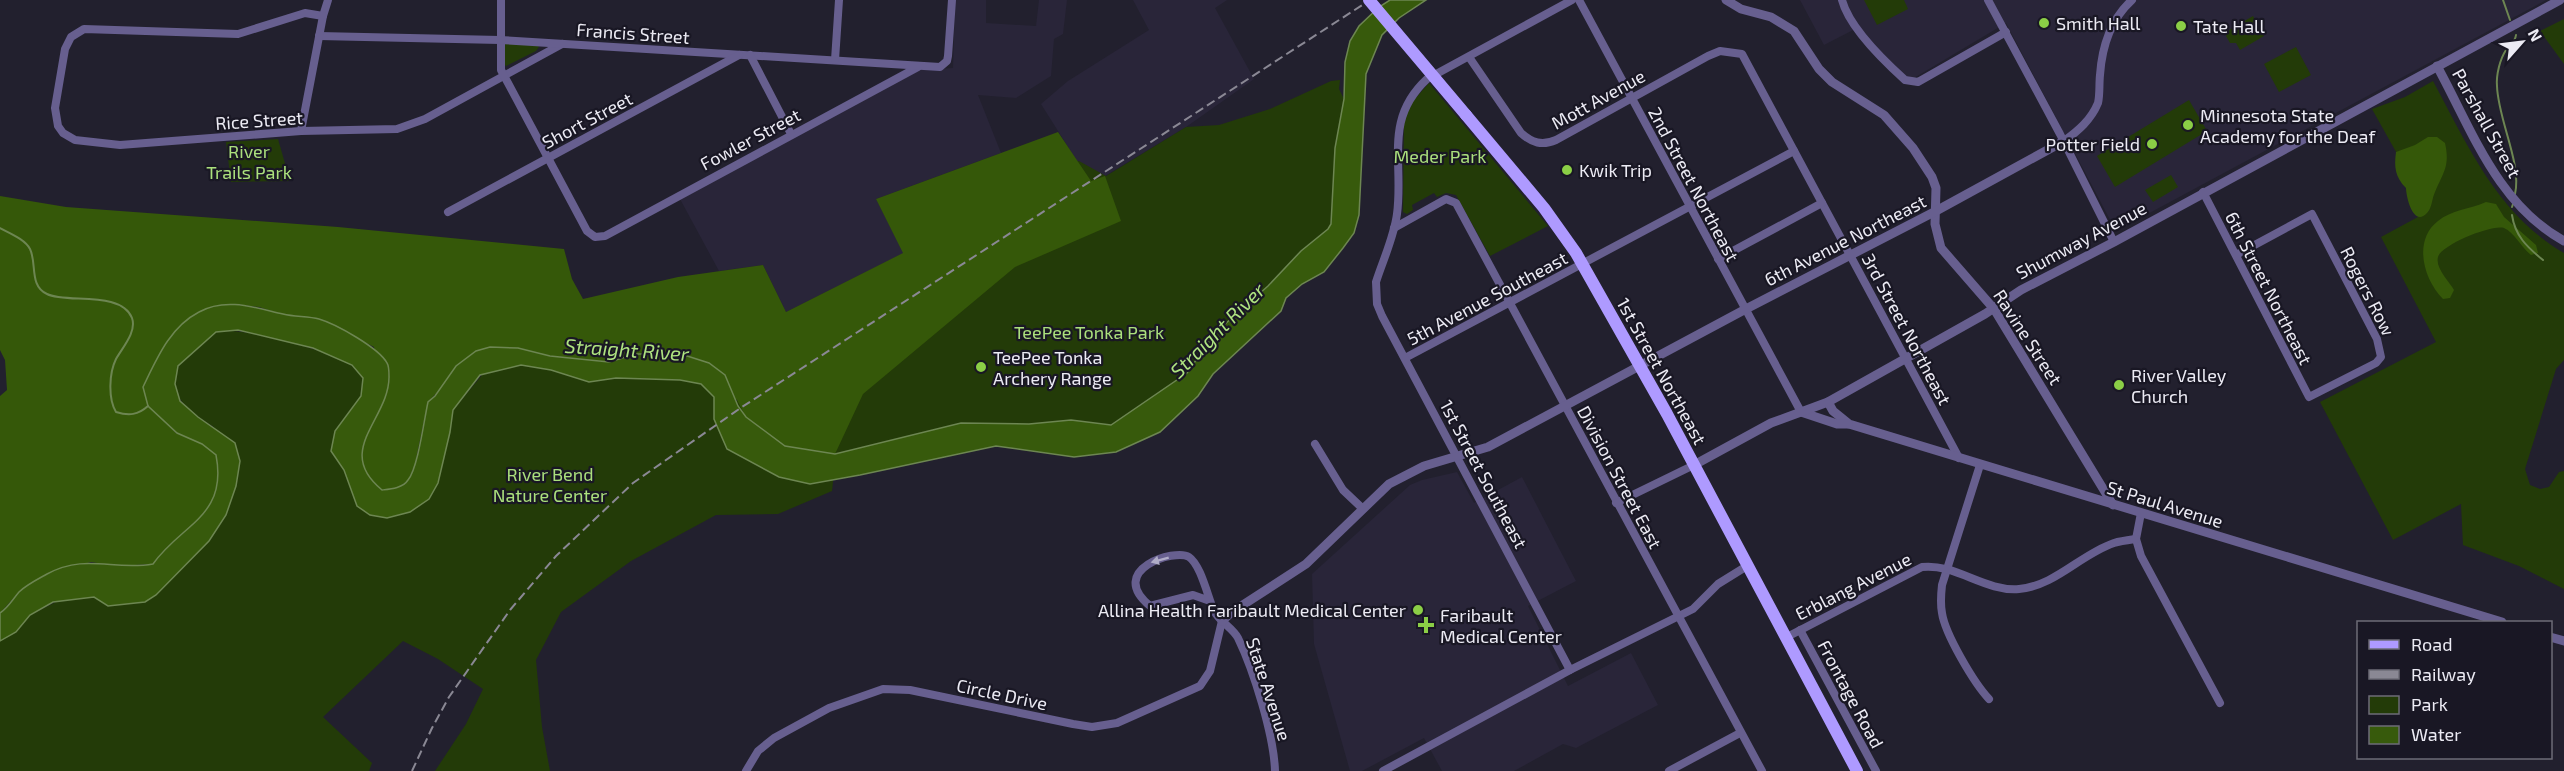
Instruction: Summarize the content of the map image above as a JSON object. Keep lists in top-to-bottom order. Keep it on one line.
{"streets":{"main road":["1st Street Northeast"],"street":["Francis Street","Mott Avenue","Rice Street","Short Street","Parshall Street","Fowler Street","2nd Street Northeast","6th Avenue Northeast","Shumway Avenue","6th Street Northeast","Rogers Row","5th Avenue Southeast","3rd Street Northeast","Ravine Street","1st Street Southeast","Division Street East","St Paul Avenue","Erblang Avenue","State Avenue","Circle Drive","Frontage Road"]},"crossings":[["Francis Street","Rice Street"],["Francis Street","Short Street"],["Francis Street","Fowler Street"],["Mott Avenue","2nd Street Northeast"],["Mott Avenue","3rd Street Northeast"],["Short Street","Fowler Street"],["Parshall Street","Shumway Avenue"],["2nd Street Northeast","6th Avenue Northeast"],["2nd Street Northeast","Shumway Avenue"],["2nd Street Northeast","5th Avenue Southeast"],["6th Avenue Northeast","3rd Street Northeast"],["6th Avenue Northeast","Ravine Street"],["6th Avenue Northeast","1st Street Northeast"],["6th Avenue Northeast","1st Street Southeast"],["6th Avenue Northeast","Division Street East"],["6th Avenue Northeast","State Avenue"],["6th Avenue Northeast","Circle Drive"],["Shumway Avenue","6th Street Northeast"],["Shumway Avenue","3rd Street Northeast"],["Shumway Avenue","Ravine Street"],["Shumway Avenue","1st Street Northeast"],["Shumway Avenue","Division Street East"],["Shumway Avenue","St Paul Avenue"],["6th Street Northeast","Rogers Row"],["5th Avenue Southeast","3rd Street Northeast"],["5th Avenue Southeast","1st Street Northeast"],["5th Avenue Southeast","1st Street Southeast"],["5th Avenue Southeast","Division Street East"],["3rd Street Northeast","St Paul Avenue"],["Ravine Street","St Paul Avenue"],["1st Street Northeast","Erblang Avenue"],["1st Street Southeast","Division Street East"],["Erblang Avenue","Frontage Road"],["State Avenue","Circle Drive"]],"water":["Straight River"],"parks":["River Trails Park","Meder Park","TeePee Tonka Park","River Bend Nature Center"],"places":{"other":["Smith Hall","Tate Hall","Minnesota State Academy for the Deaf","Potter Field","Kwik Trip","TeePee Tonka Archery Range","River Valley Church","Allina Health Faribault Medical Center"],"health":["Faribault Medical Center"]},"legend":["Road","Railway","Park","Water"],"north":"top right"}
